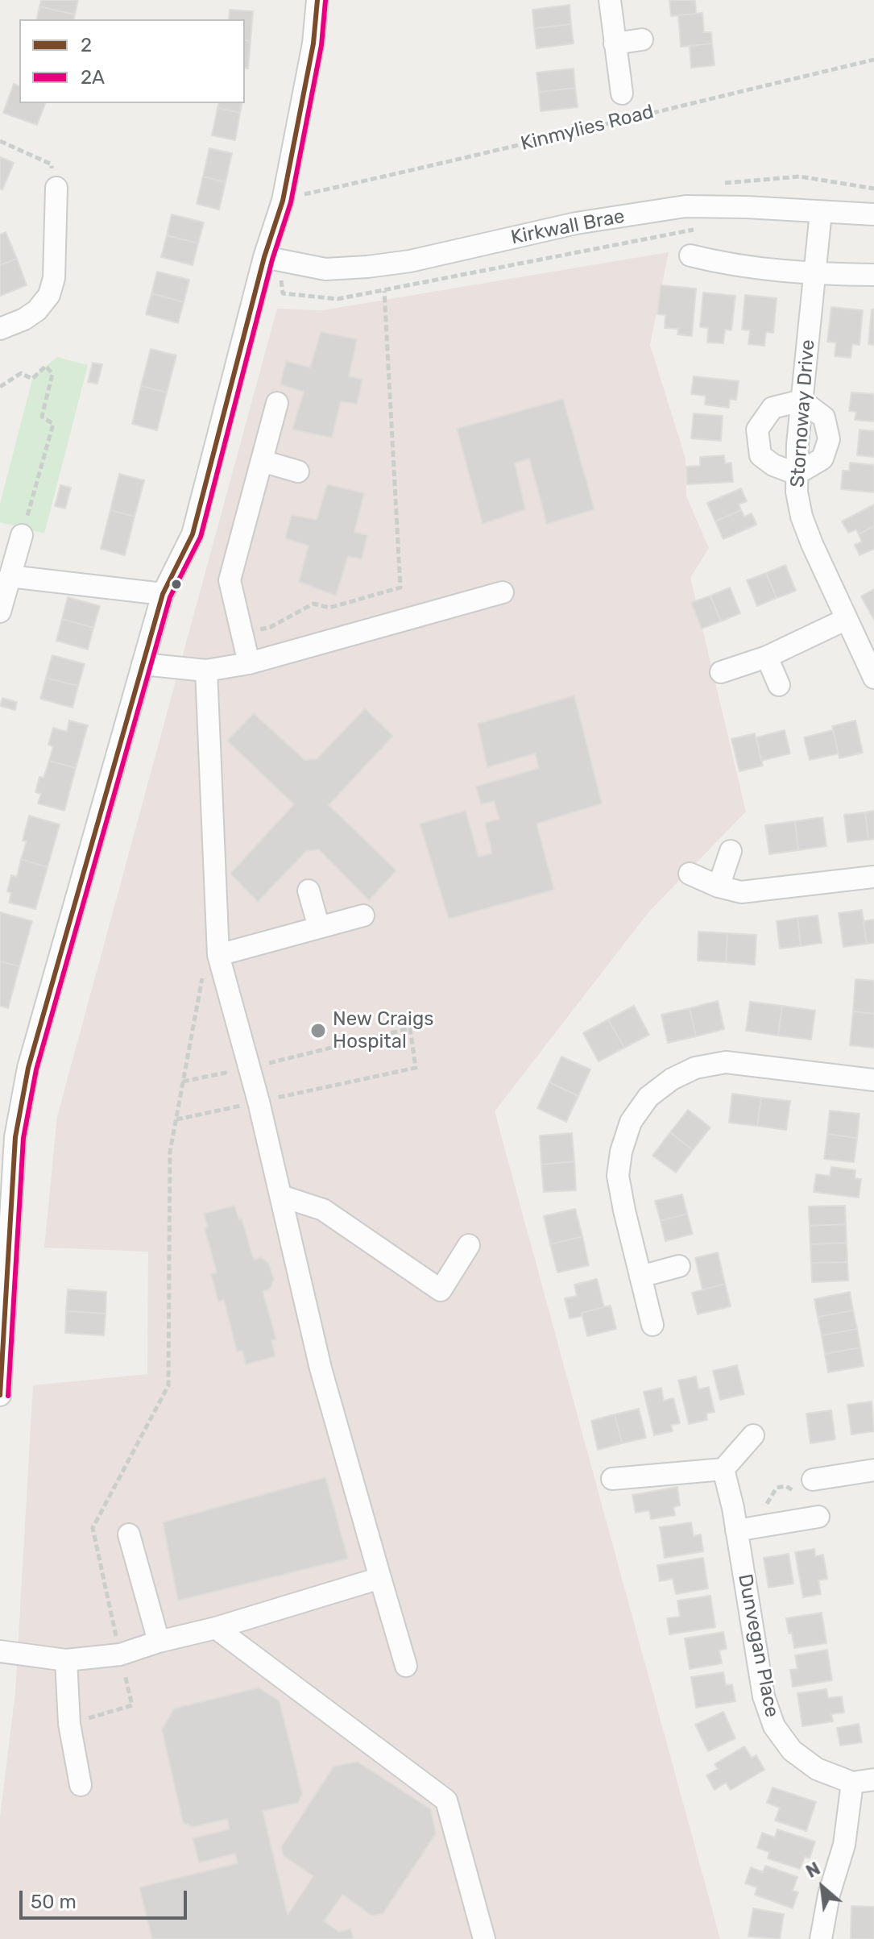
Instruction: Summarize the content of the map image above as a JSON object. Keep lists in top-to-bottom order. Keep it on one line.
{"streets":{"street":["Kirkwall Brae","Stornoway Drive","Dunvegan Place"],"path":["Kinmylies Road"]},"crossings":[["Kirkwall Brae","Stornoway Drive"]],"places":["New Craigs Hospital"],"lines":["transit line 2","transit line 2A"],"legend":["2","2A"],"scale_bar":"50 m","north":"top left"}
